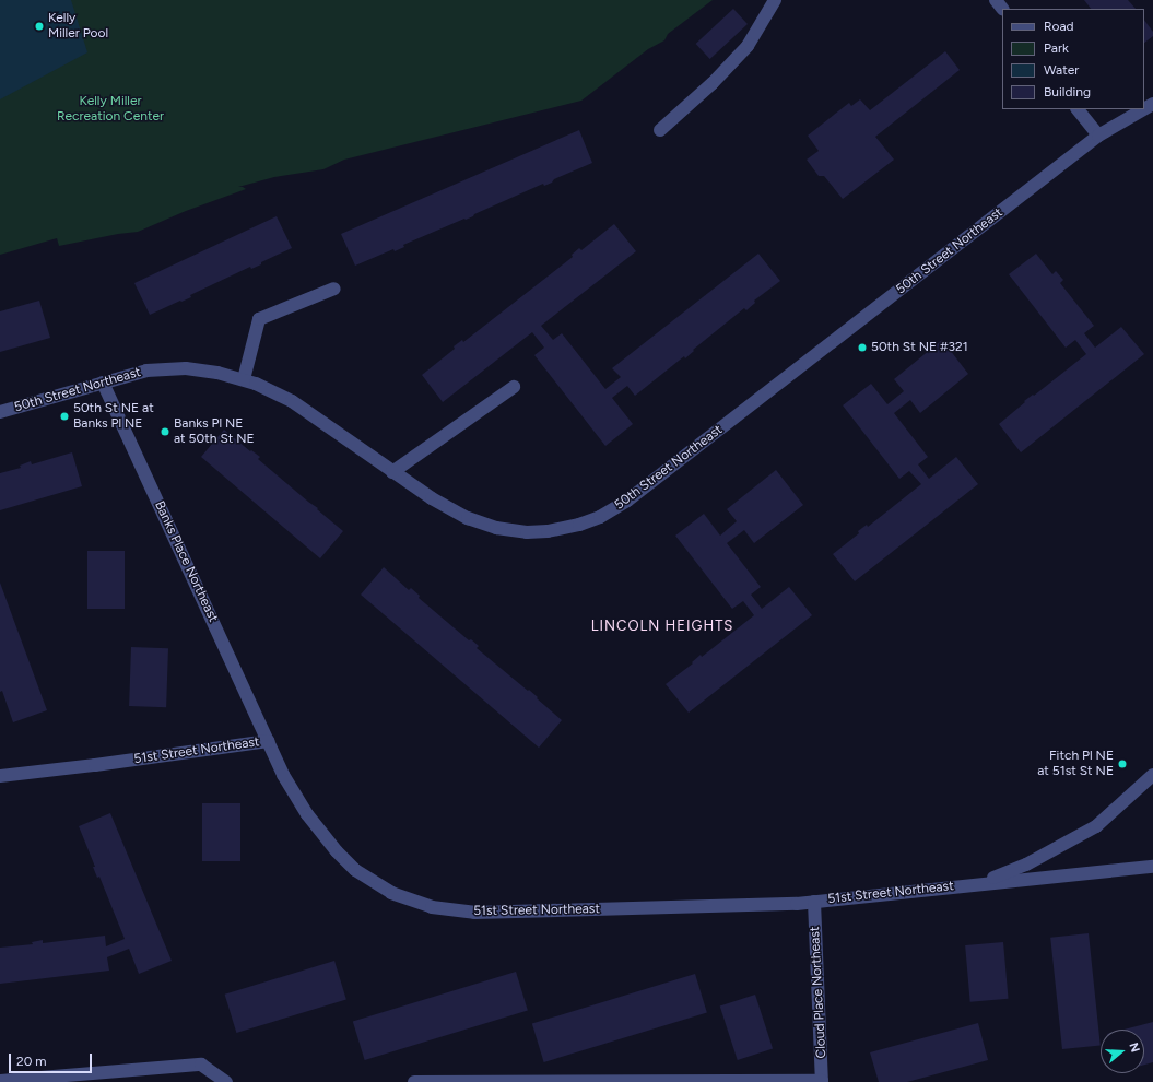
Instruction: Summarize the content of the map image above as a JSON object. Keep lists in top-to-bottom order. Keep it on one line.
{"streets":{"street":["50th Street Northeast","Banks Place Northeast","51st Street Northeast","Cloud Place Northeast"]},"crossings":[["50th Street Northeast","Banks Place Northeast"],["Banks Place Northeast","51st Street Northeast"],["51st Street Northeast","Cloud Place Northeast"]],"districts":["LINCOLN HEIGHTS"],"parks":["Kelly Miller Recreation Center"],"places":["Kelly Miller Pool","50th St NE #321","50th St NE at Banks Pl NE","Banks Pl NE at 50th St NE","Fitch Pl NE at 51st St NE"],"legend":["Road","Park","Water","Building"],"scale_bar":"20 m","north":"right"}
